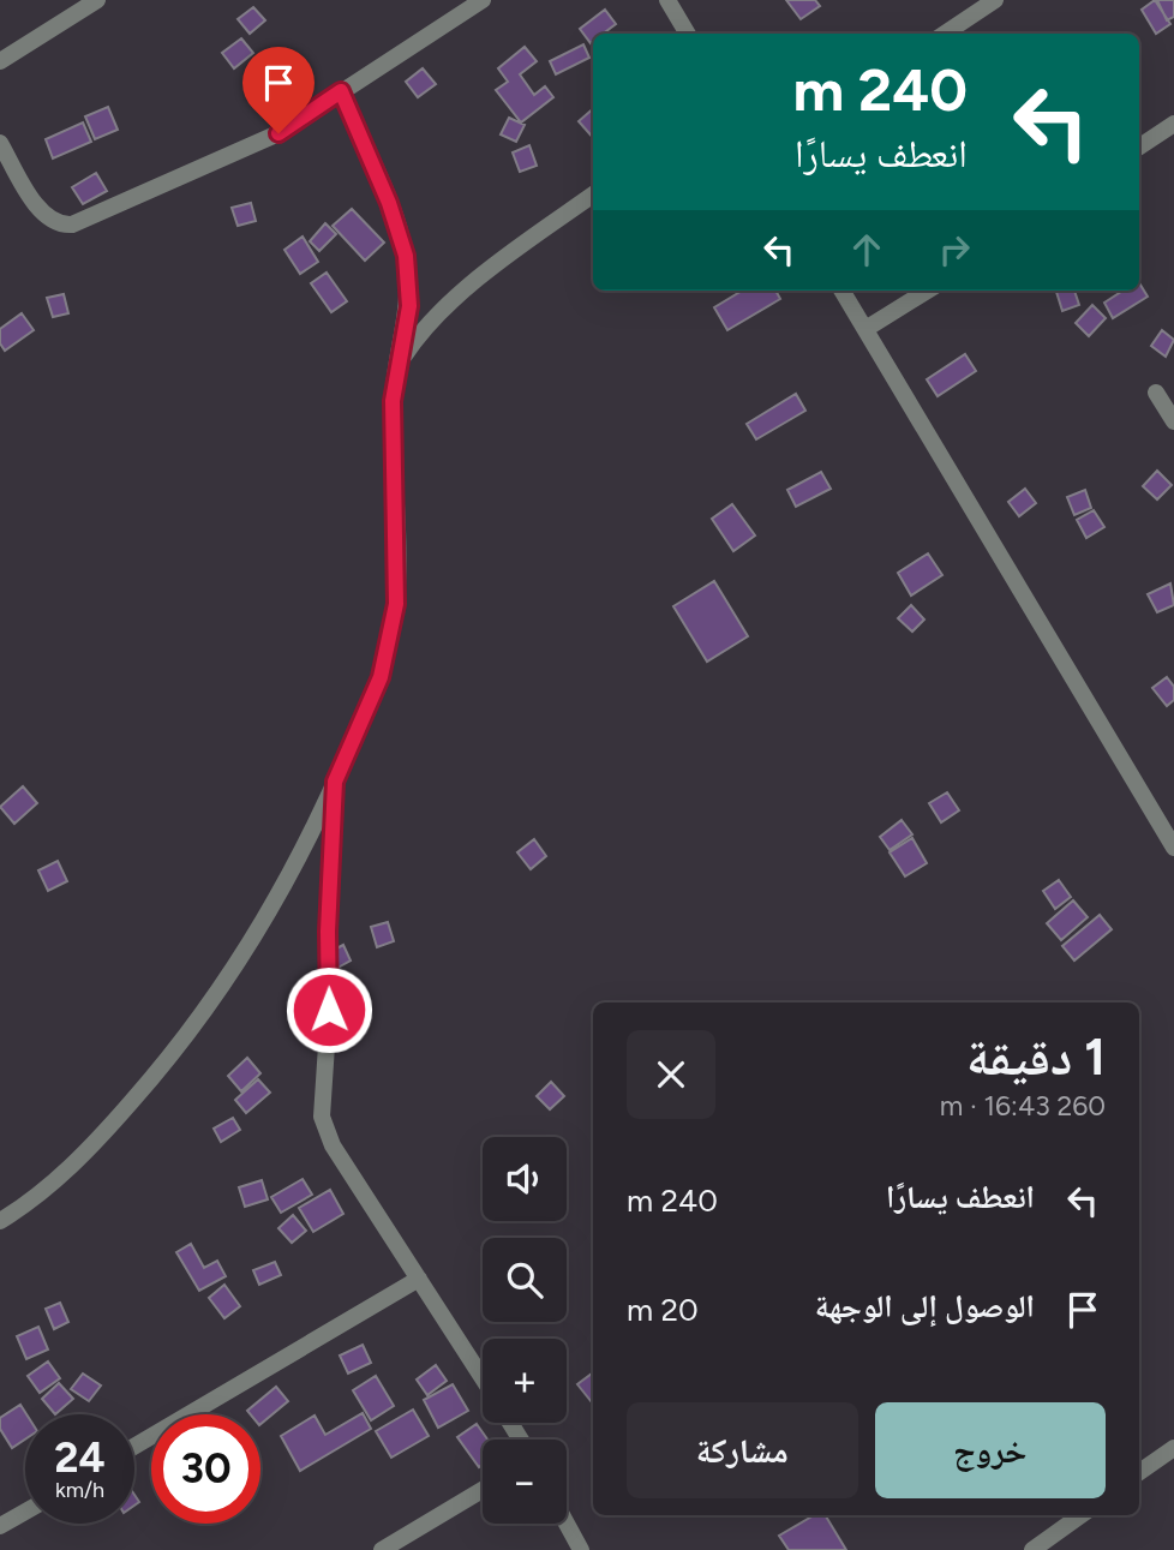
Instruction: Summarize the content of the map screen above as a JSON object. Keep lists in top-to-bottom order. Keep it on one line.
{"page":{"turn":["240 m","انعطف يسارًا"],"heading":["1 دقيقة","260 m · 16:43"],"map_buttons":["+","−"],"list":[{"name":"انعطف يسارًا","value":"240 m"},{"name":"الوصول إلى الوجهة","value":"20 m"}],"buttons":["خروج","مشاركة"],"speed":"24 km/h","limit":"30"}}
